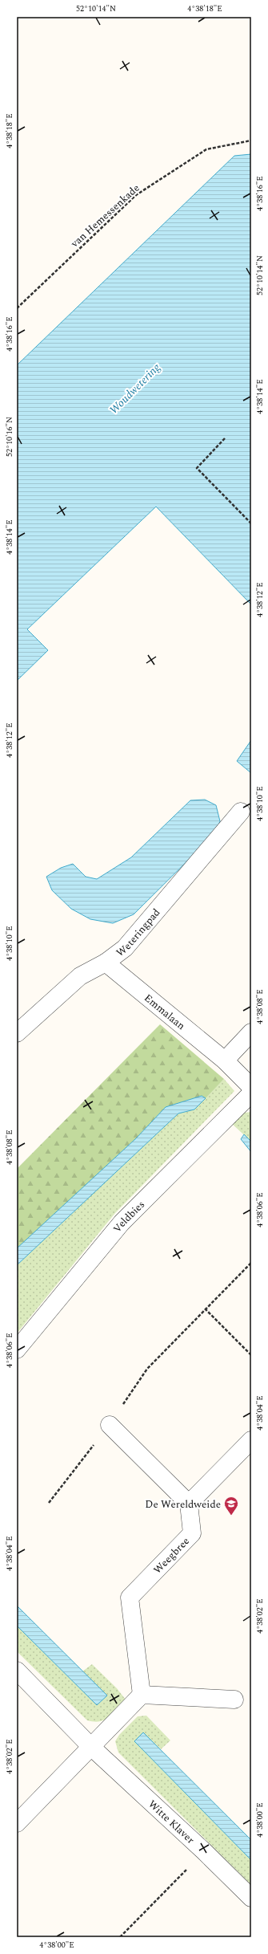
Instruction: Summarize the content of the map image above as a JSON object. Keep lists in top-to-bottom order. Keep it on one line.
{"streets":{"street":["Weteringpad","Emmalaan","Veldbies","Weegbree","Witte Klaver"],"path":["van Hemessenkade"]},"crossings":[["Weteringpad","Emmalaan"]],"water":["Woudwetering"],"places":{"school or university":["De Wereldweide"]},"coordinates":["52°10'14\"N","4°38'18\"E","4°38'16\"E","4°38'14\"E","52°10'16\"N","4°38'12\"E","4°38'10\"E","4°38'08\"E","4°38'06\"E","4°38'04\"E","4°38'02\"E","4°38'00\"E"]}
